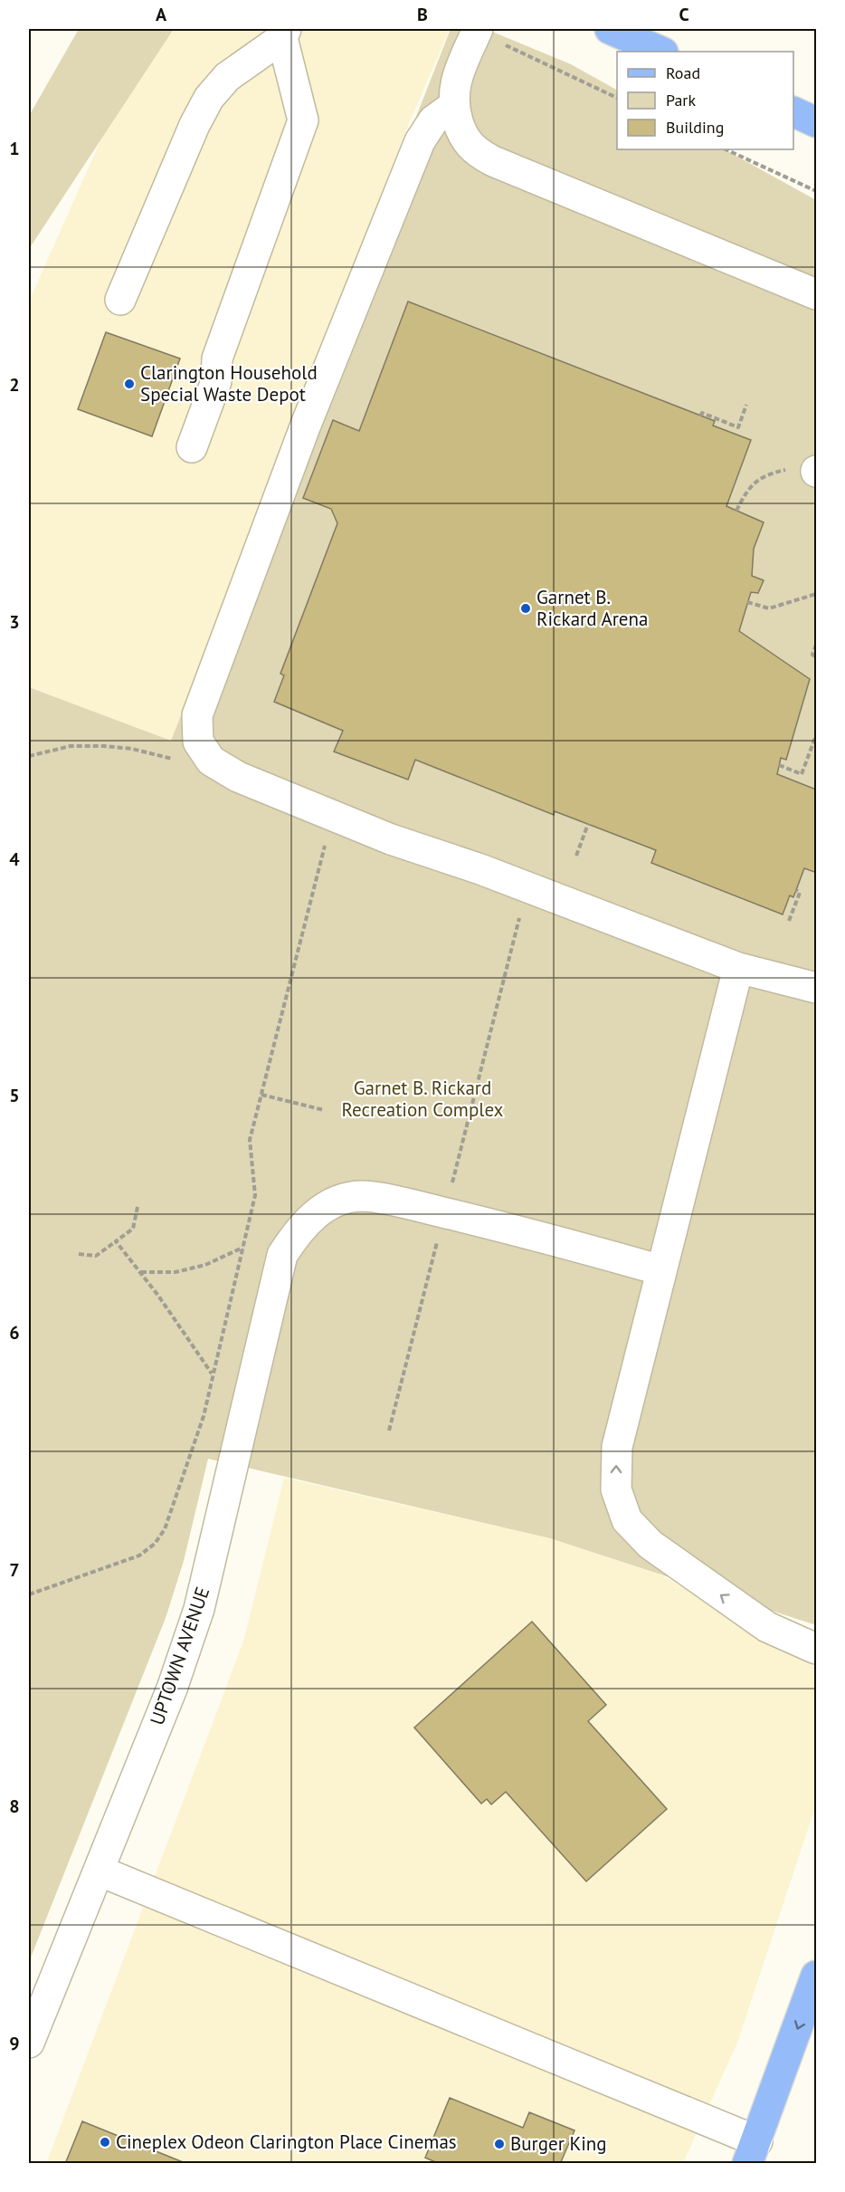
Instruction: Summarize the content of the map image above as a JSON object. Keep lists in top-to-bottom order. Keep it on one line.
{"streets":{"street":["UPTOWN AVENUE"]},"parks":["Garnet B. Rickard Recreation Complex"],"places":["Clarington Household Special Waste Depot","Garnet B. Rickard Arena","Cineplex Odeon Clarington Place Cinemas","Burger King"],"legend":["Road","Park","Building"],"grid":{"columns":["A","B","C"],"rows":["1","2","3","4","5","6","7","8","9"]}}
